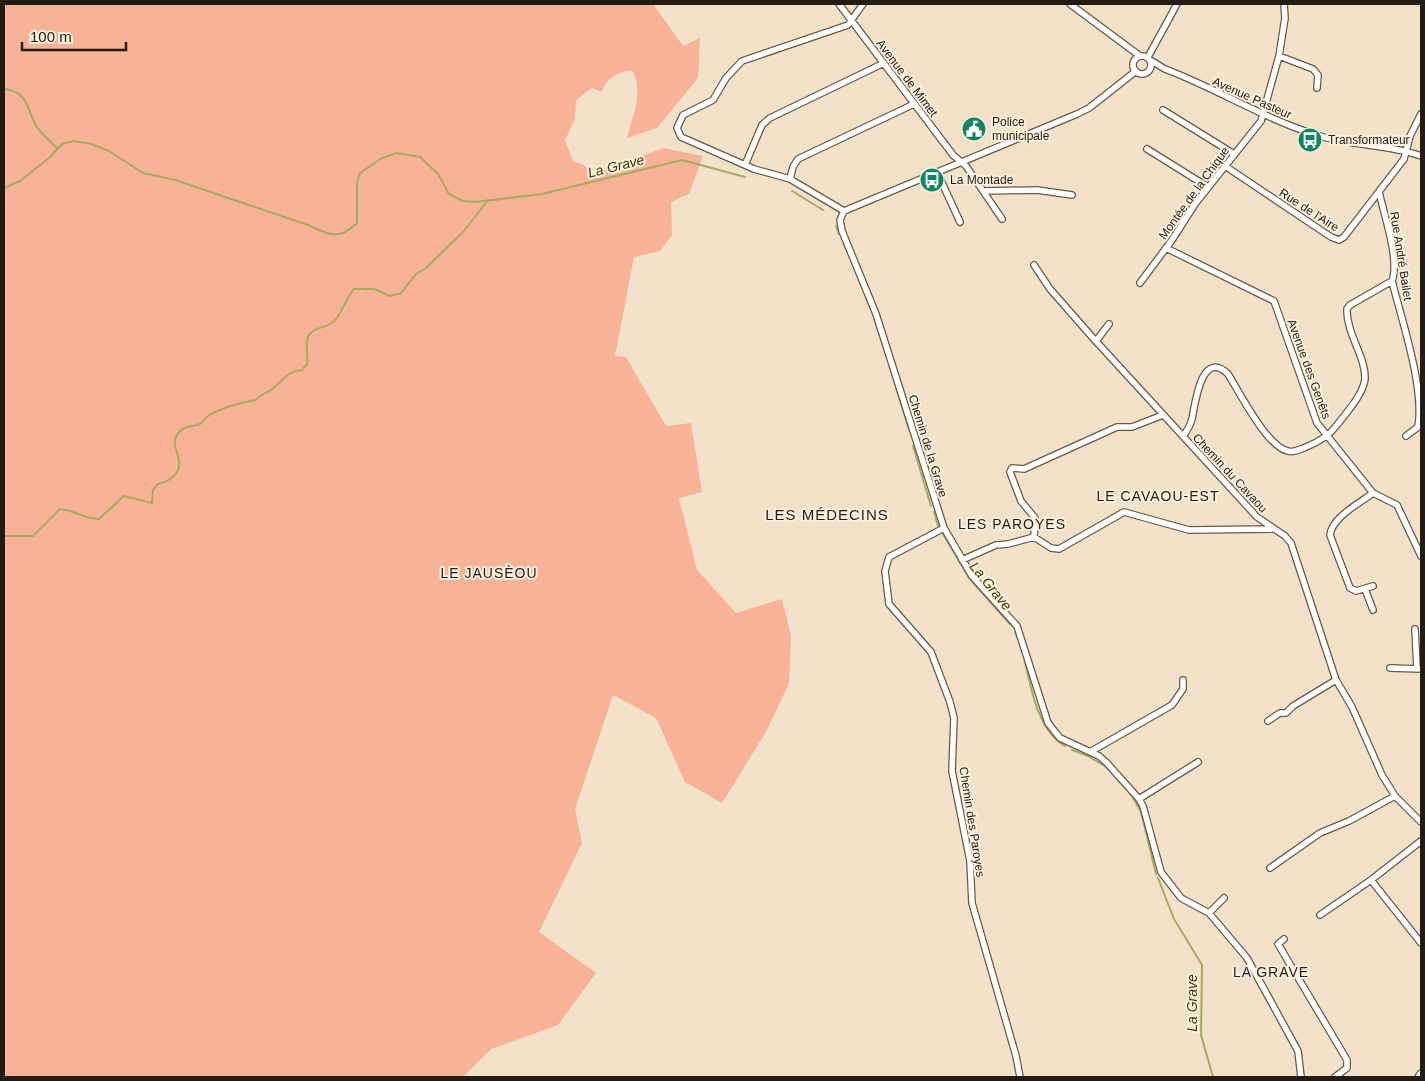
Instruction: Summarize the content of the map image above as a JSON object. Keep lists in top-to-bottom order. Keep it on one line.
{"streets":{"street":["Avenue de Mimet","Avenue Pasteur","Montée de la Chique","Rue de l'Aire","Rue André Bailet","Avenue des Genêts","Chemin de la Grave","Chemin du Cavaou","Chemin des Paroyes"]},"crossings":[["Avenue Pasteur","Montée de la Chique"],["Avenue Pasteur","Rue de l'Aire"],["Montée de la Chique","Rue de l'Aire"],["Montée de la Chique","Avenue des Genêts"],["Rue de l'Aire","Rue André Bailet"],["Chemin de la Grave","Chemin des Paroyes"]],"districts":["LE CAVAOU-EST","LES MÉDECINS","LES PAROYES","LE JAUSÈOU","LA GRAVE"],"water":["La Grave"],"places":{"public building":["Police municipale"],"bus stop":["Transformateur","La Montade"]},"scale_bar":"100 m"}
